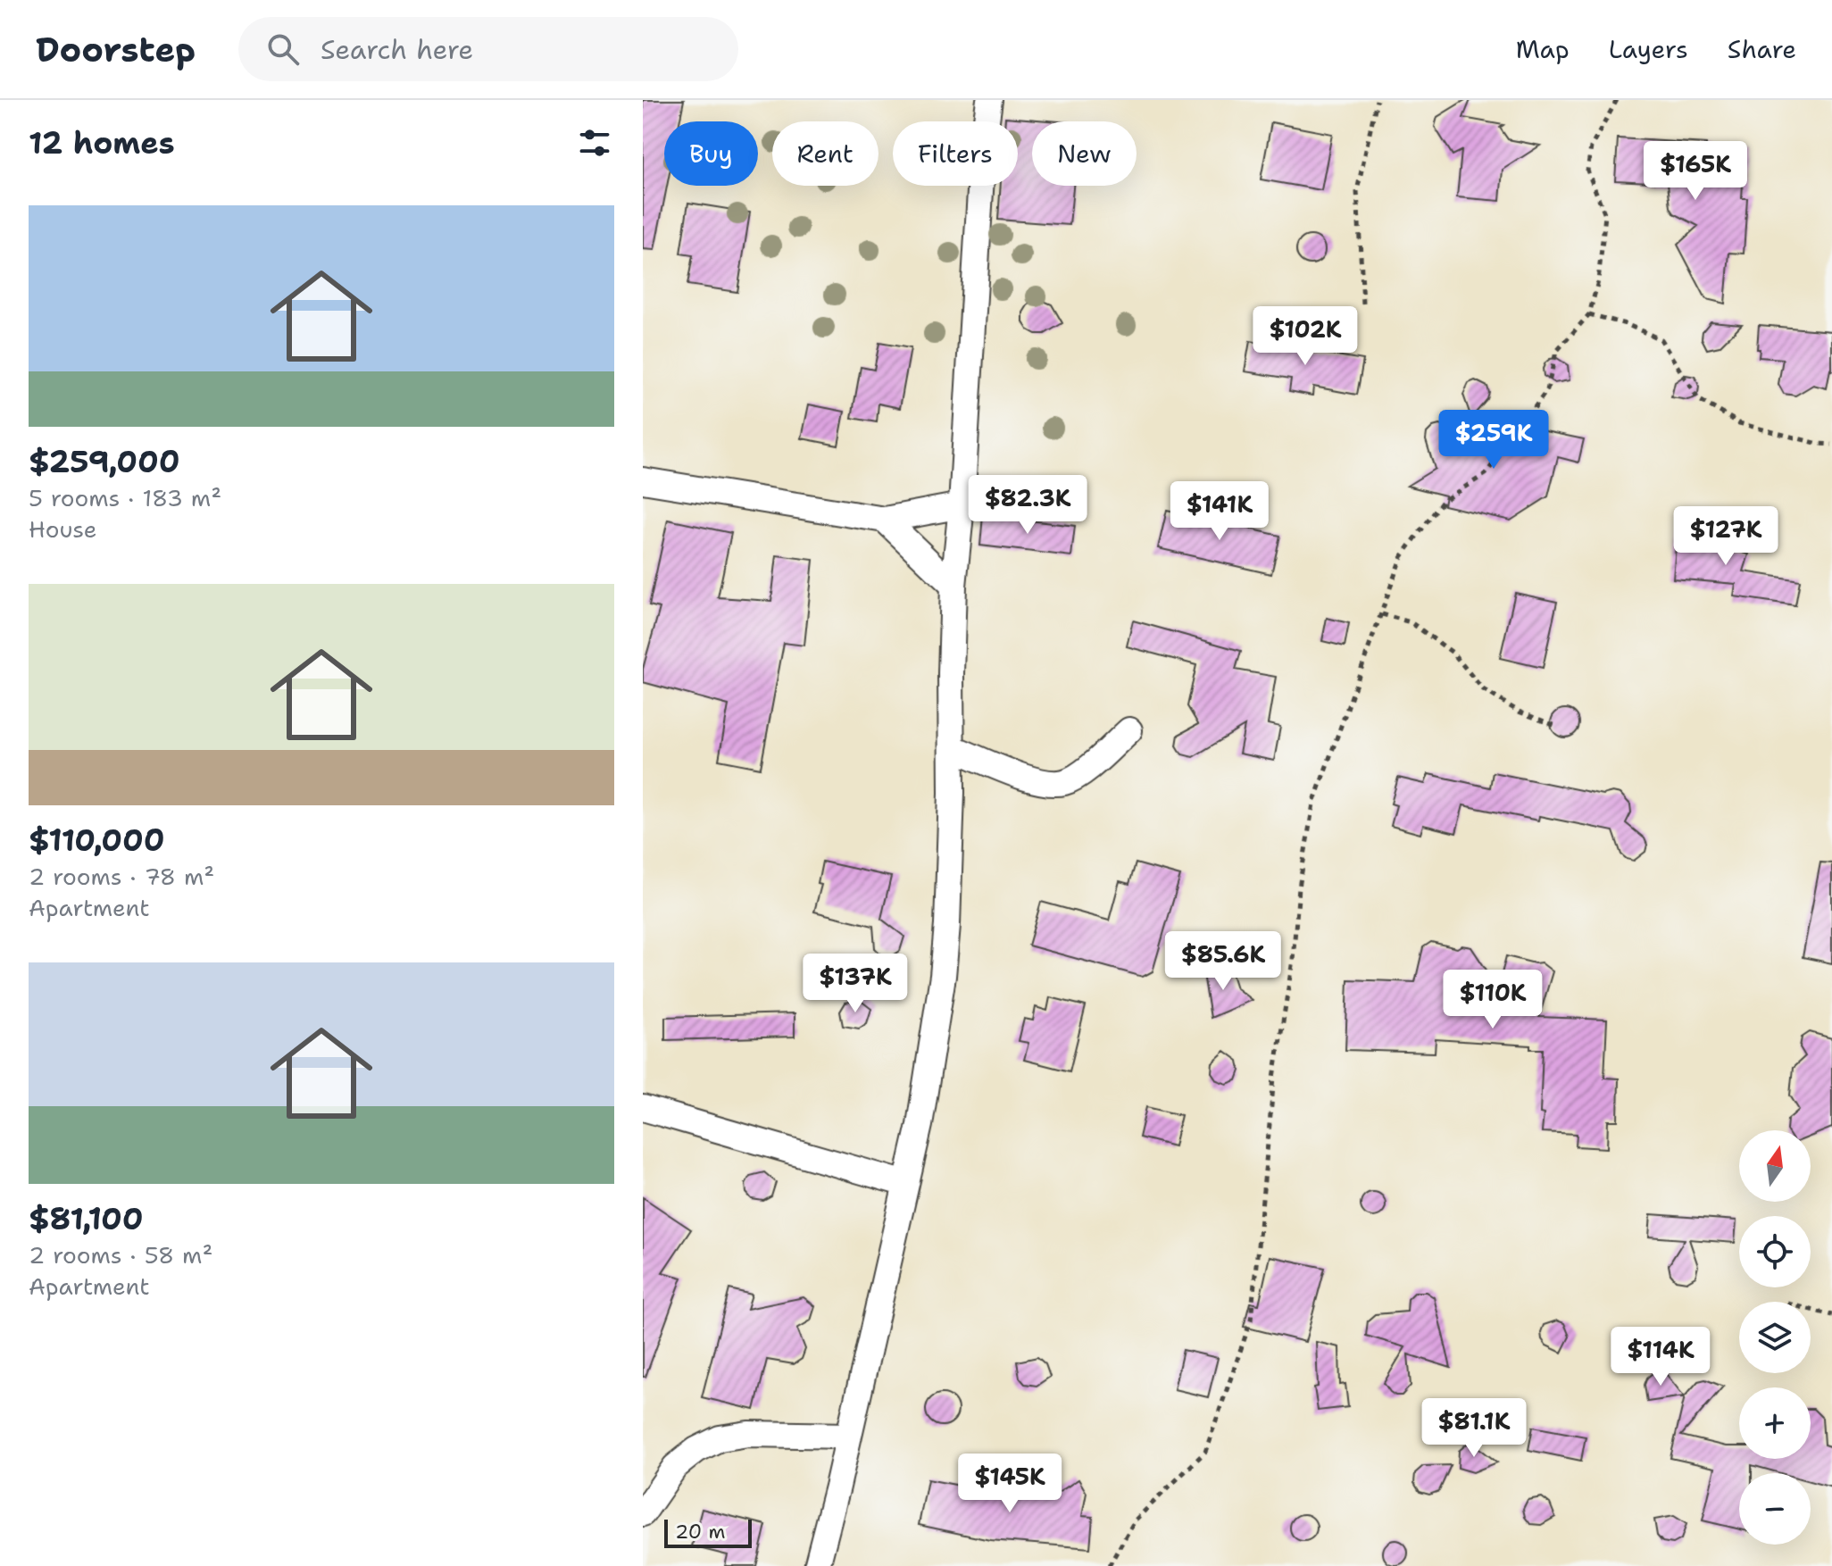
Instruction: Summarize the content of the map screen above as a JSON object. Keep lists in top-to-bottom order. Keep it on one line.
{"scale_bar":"20 m","north":"top","page":{"header":"Doorstep","search":"Search here","nav":["Map","Layers","Share"],"heading":"12 homes","chip":["Buy","Rent","Filters","New"],"price":["$165K","$102K","$259K","$82.3K","$141K","$127K","$85.6K","$137K","$110K","$114K","$81.1K","$145K"],"list":[{"name":"$259,000","note":"5 rooms · 183 m² · House"},{"name":"$110,000","note":"2 rooms · 78 m² · Apartment"},{"name":"$81,100","note":"2 rooms · 58 m² · Apartment"}],"map_buttons":["+","−"],"scale":"20 m"}}
